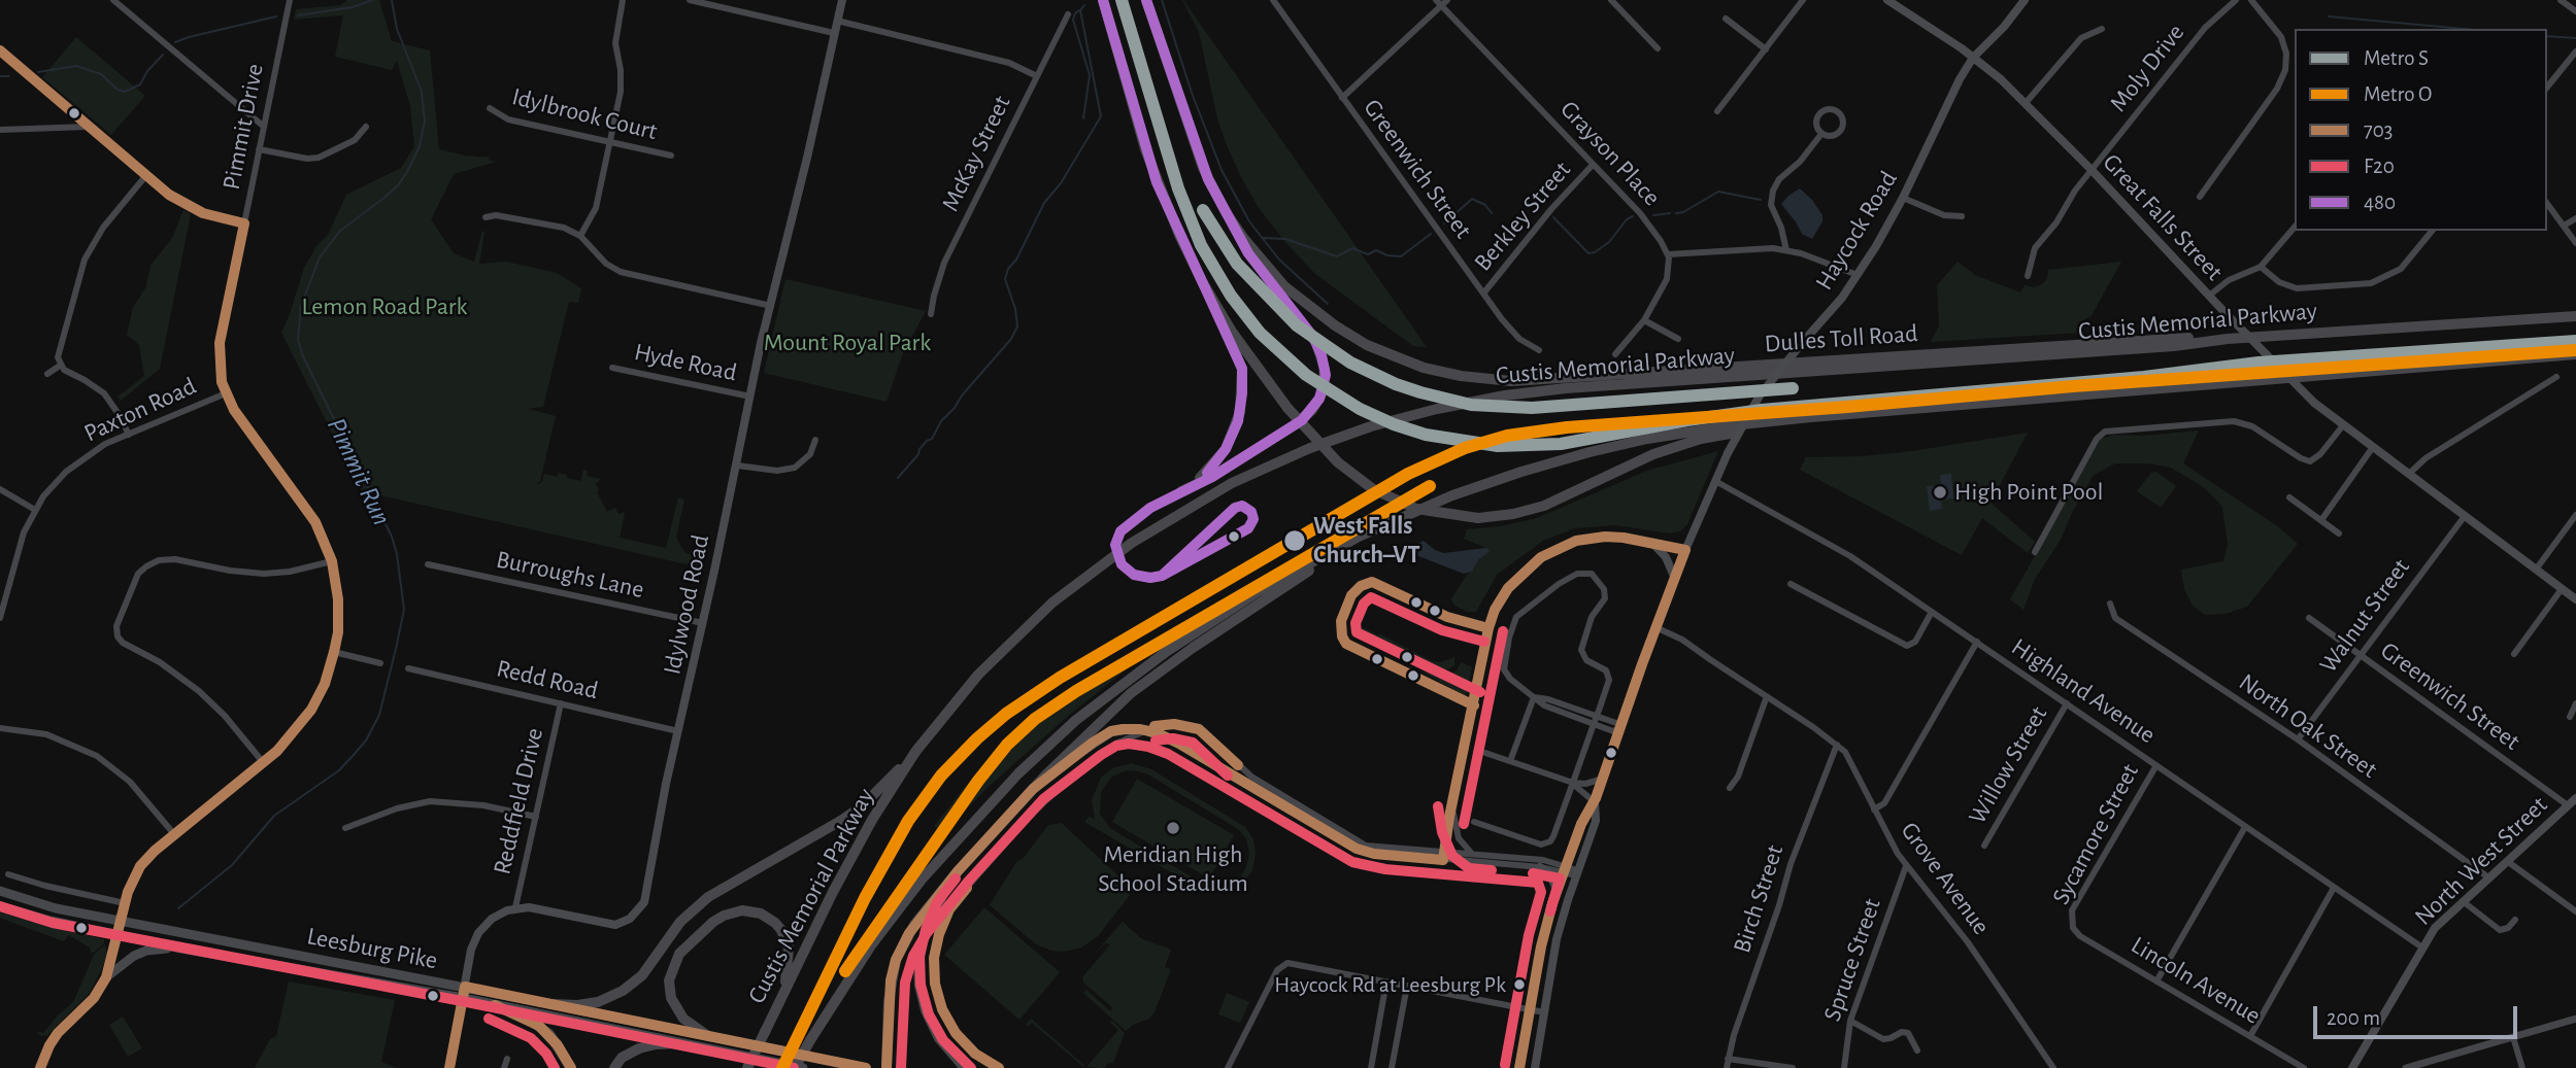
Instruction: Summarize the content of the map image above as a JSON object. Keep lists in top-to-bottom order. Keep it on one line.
{"streets":{"highway":["Custis Memorial Parkway","Dulles Toll Road"],"main road":["Great Falls Street","Haycock Road","Idylwood Road","North West Street","Leesburg Pike"],"street":["Moly Drive","Idylbrook Court","Pimmit Drive","McKay Street","Grayson Place","Greenwich Street","Berkley Street","Hyde Road","Paxton Road","Burroughs Lane","Walnut Street","Redd Road","Highland Avenue","North Oak Street","Willow Street","Reddfield Drive","Sycamore Street","Grove Avenue","Birch Street","Spruce Street","Lincoln Avenue"]},"crossings":[["Moly Drive","Great Falls Street"],["Pimmit Drive","Paxton Road"],["Pimmit Drive","Leesburg Pike"],["Grayson Place","Berkley Street"],["Greenwich Street","Berkley Street"],["Greenwich Street","Walnut Street"],["Greenwich Street","North West Street"],["Great Falls Street","Haycock Road"],["Great Falls Street","Walnut Street"],["Haycock Road","Highland Avenue"],["Haycock Road","Grove Avenue"],["Custis Memorial Parkway","Dulles Toll Road"],["Hyde Road","Idylwood Road"],["Burroughs Lane","Idylwood Road"],["Idylwood Road","Redd Road"],["Idylwood Road","Reddfield Drive"],["Walnut Street","North Oak Street"],["Redd Road","Reddfield Drive"],["Highland Avenue","Willow Street"],["Highland Avenue","Sycamore Street"],["Highland Avenue","North West Street"],["North Oak Street","North West Street"],["Sycamore Street","Lincoln Avenue"],["Grove Avenue","Birch Street"],["Grove Avenue","Spruce Street"]],"water":["Pimmit Run"],"parks":["Lemon Road Park","Mount Royal Park"],"places":["High Point Pool","West Falls Church–VT","Meridian High School Stadium","Haycock Rd at Leesburg Pk"],"lines":["metro line S","transit line 480","transit line 703","metro line O","transit line F20"],"legend":["Metro S","Metro O","703","F20","480"],"scale_bar":"200 m"}
